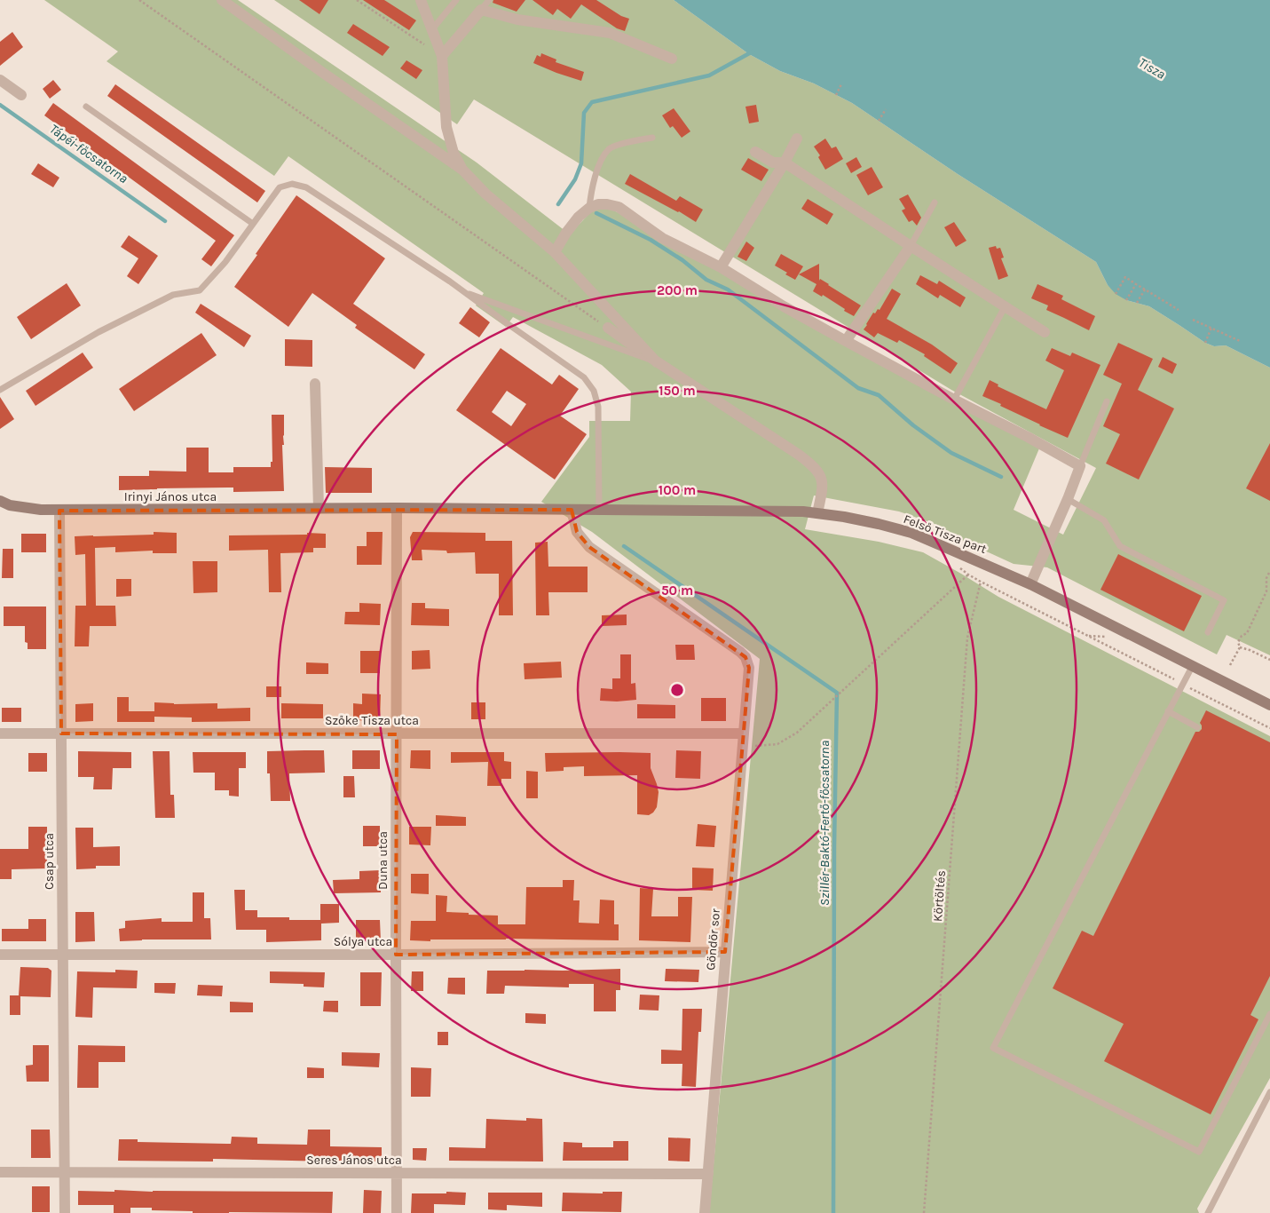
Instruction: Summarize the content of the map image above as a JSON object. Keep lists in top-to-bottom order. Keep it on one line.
{"streets":{"main road":["Irinyi János utca","Felső Tisza part"],"street":["Szőke Tisza utca","Duna utca","Csap utca","Göndör sor","Sólya utca","Seres János utca"],"path":["Körtöltés"]},"crossings":[["Irinyi János utca","Felső Tisza part"],["Irinyi János utca","Duna utca"],["Irinyi János utca","Csap utca"],["Irinyi János utca","Göndör sor"],["Felső Tisza part","Göndör sor"],["Szőke Tisza utca","Duna utca"],["Szőke Tisza utca","Csap utca"],["Szőke Tisza utca","Göndör sor"],["Duna utca","Sólya utca"],["Duna utca","Seres János utca"],["Csap utca","Sólya utca"],["Csap utca","Seres János utca"],["Göndör sor","Sólya utca"],["Göndör sor","Seres János utca"]],"water":["Tisza","Tápéi-főcsatorna","Szillér-Baktó-Fertő-főcsatorna"],"rings":["200 m","150 m","100 m","50 m"]}
